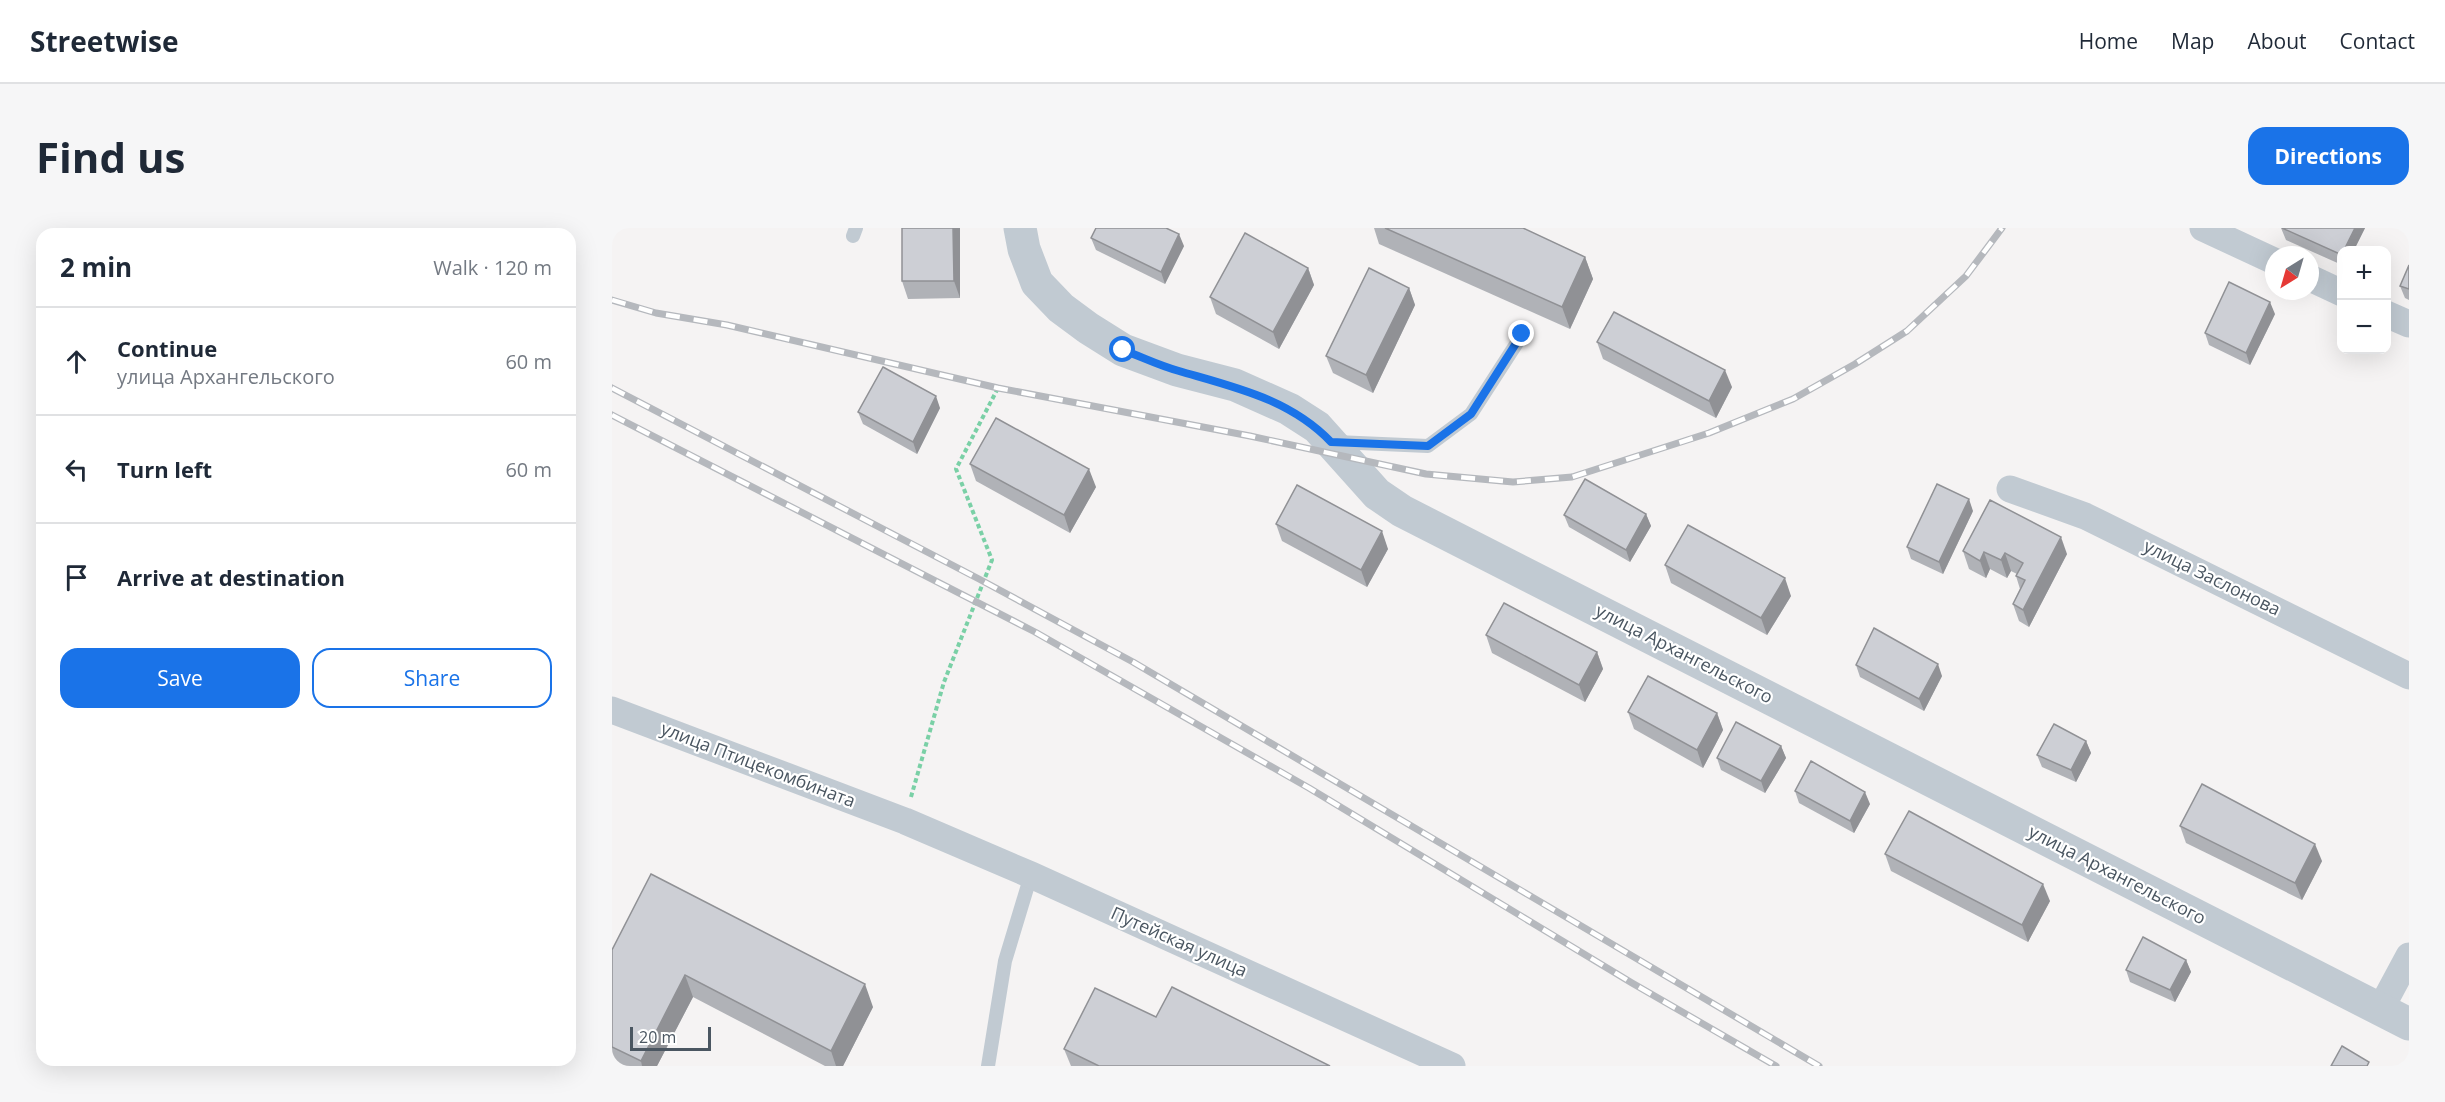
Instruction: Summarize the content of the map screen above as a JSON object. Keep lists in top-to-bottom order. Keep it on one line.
{"streets":{"street":["улица Заслонова","улица Архангельского","улица Птицекомбината","Путейская улица"]},"crossings":[["улица Птицекомбината","Путейская улица"]],"scale_bar":"20 m","north":"bottom left","page":{"header":"Streetwise","nav":["Home","Map","About","Contact"],"buttons":["Directions",["Save","Share"]],"title":"Find us","heading":["2 min","Walk · 120 m"],"map_buttons":["+","−"],"list":[["Continue","улица Архангельского","60 m"],["Turn left","60 m"],"Arrive at destination"],"scale":"20 m"}}
